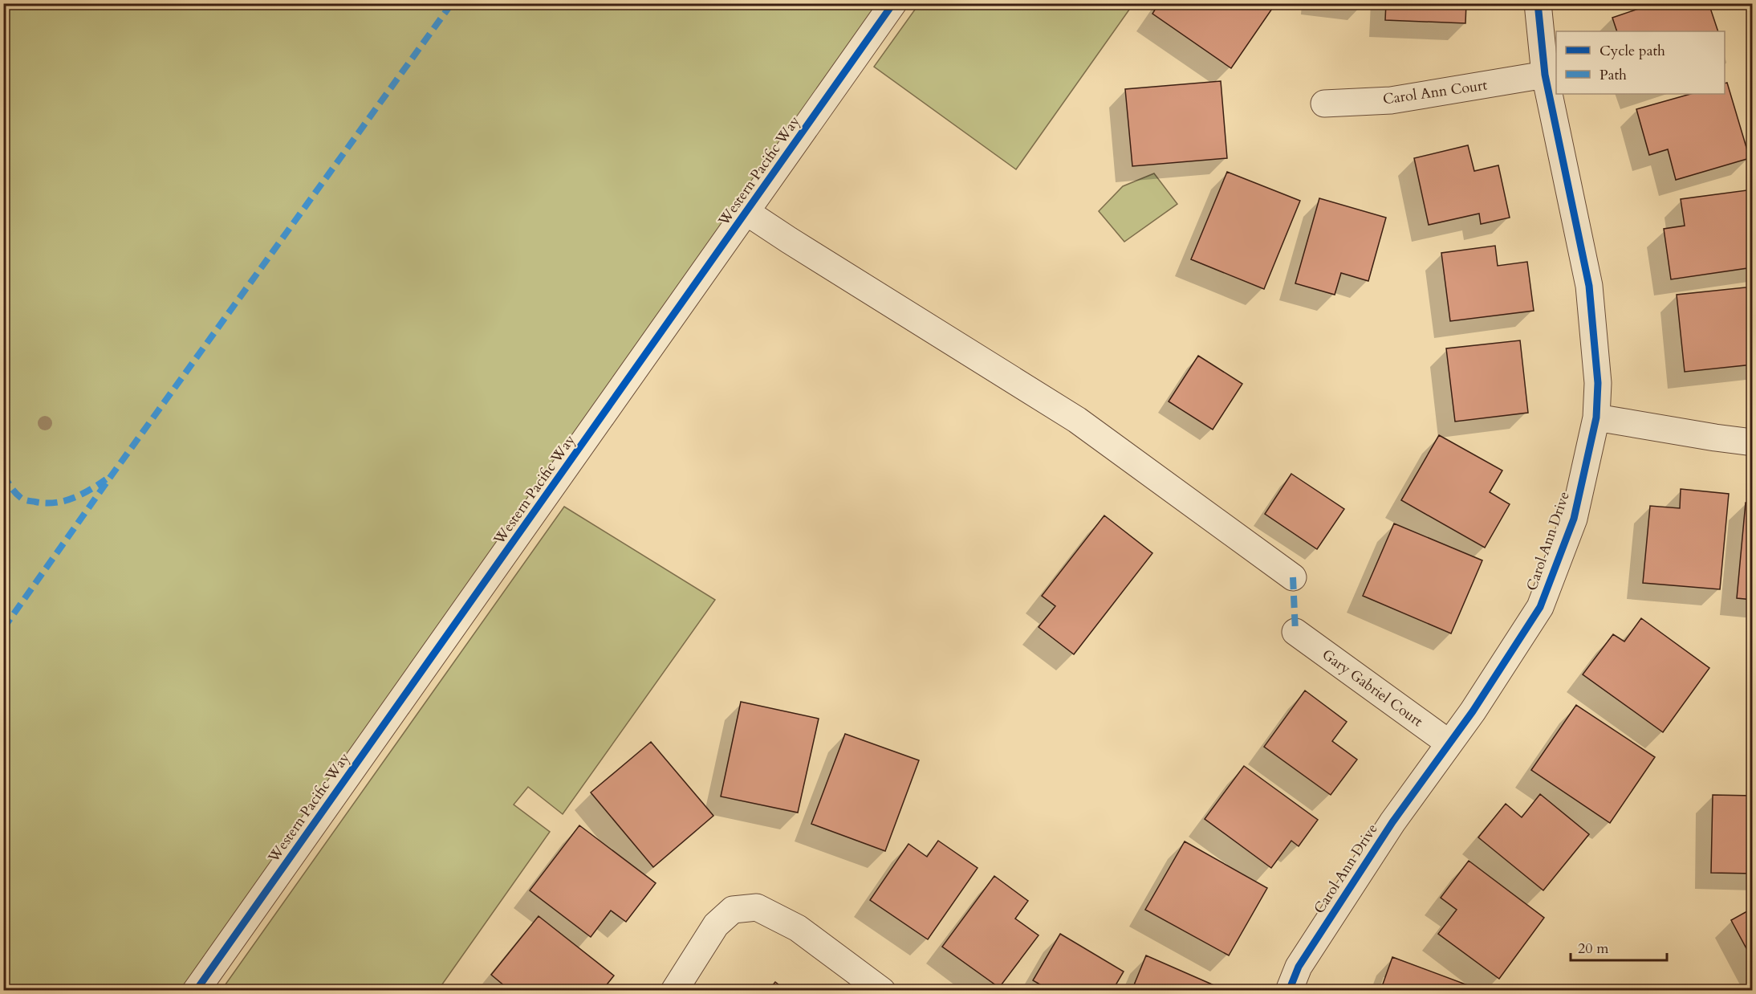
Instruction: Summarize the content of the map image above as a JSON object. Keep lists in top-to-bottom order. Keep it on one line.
{"streets":{"street":["Carol Ann Court","Western Pacific Way","Carol Ann Drive","Gary Gabriel Court"]},"crossings":[["Carol Ann Court","Carol Ann Drive"],["Carol Ann Drive","Gary Gabriel Court"]],"legend":["Cycle path","Path"],"scale_bar":"20 m"}
